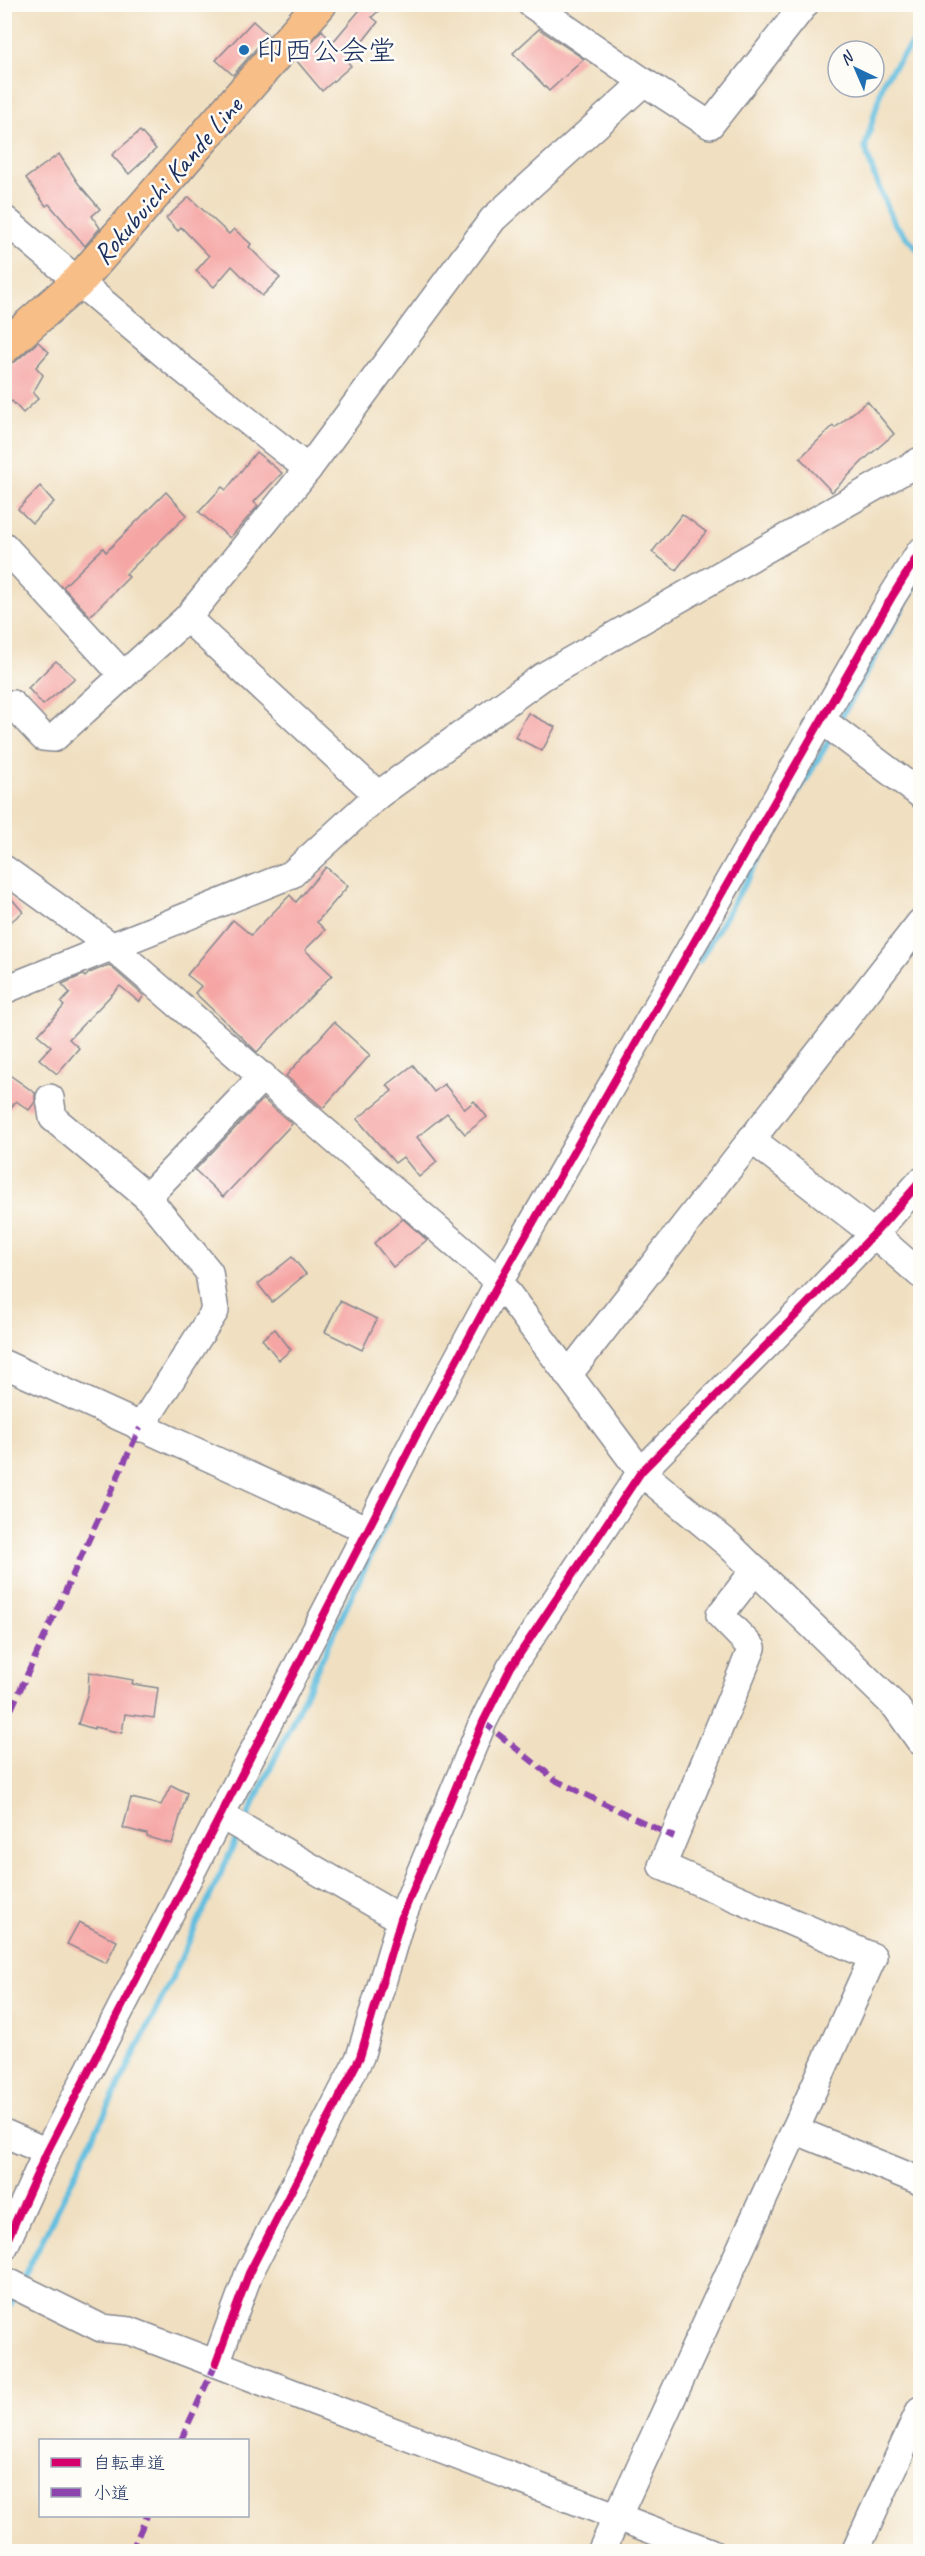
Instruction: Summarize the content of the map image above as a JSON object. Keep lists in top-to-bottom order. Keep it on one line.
{"streets":{"main road":["Rokubuichi Kande Line"]},"places":["印西公会堂"],"legend":["自転車道","小道"],"north":"top left"}
